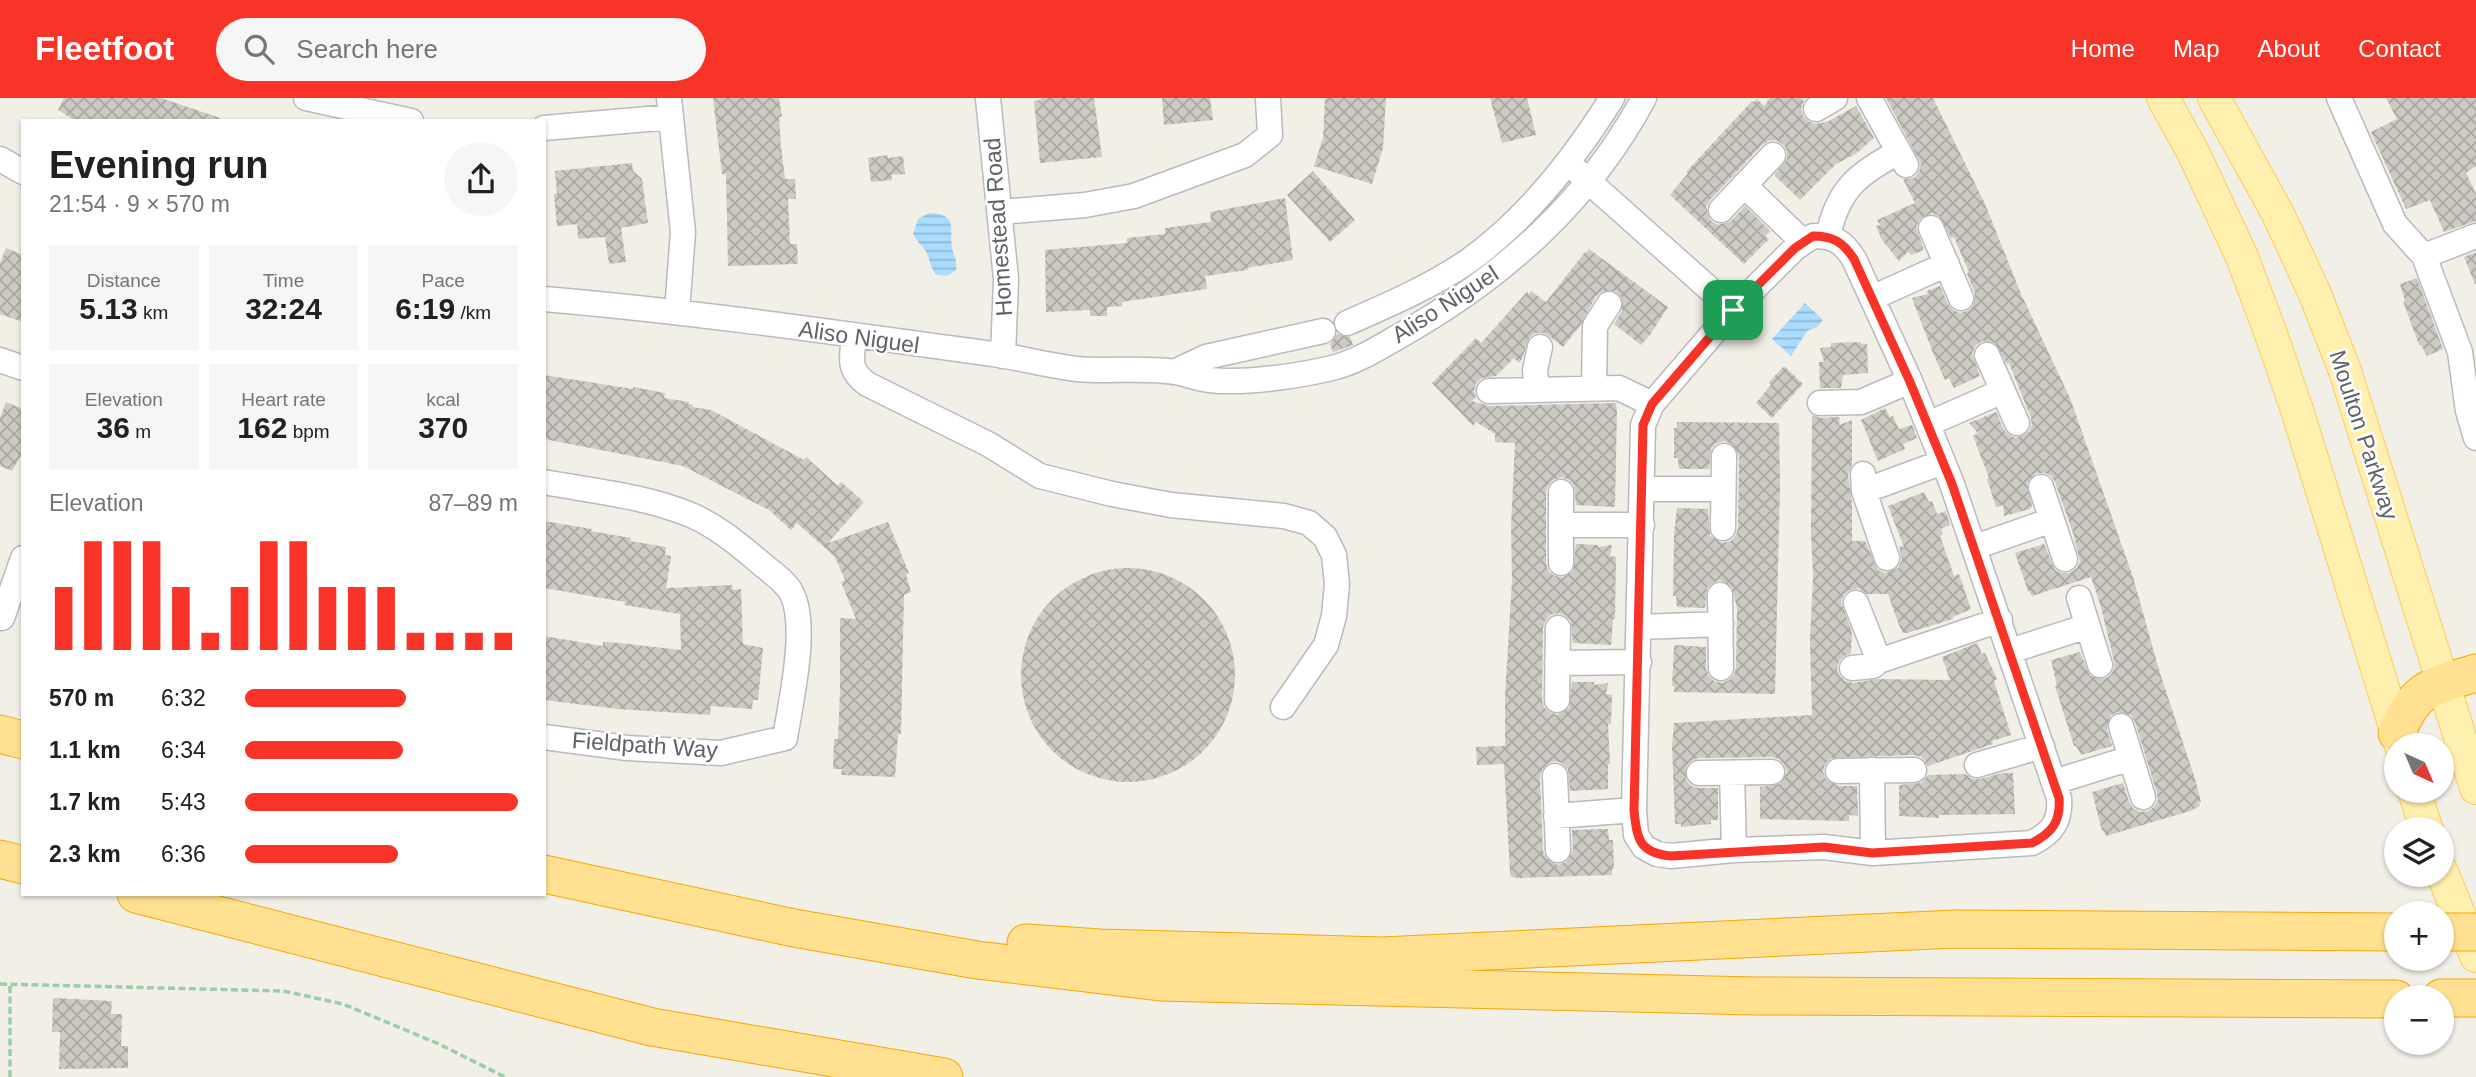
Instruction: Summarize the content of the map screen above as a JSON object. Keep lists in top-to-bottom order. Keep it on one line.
{"streets":{"main road":["Moulton Parkway"],"street":["Homestead Road","Aliso Niguel","Fieldpath Way"]},"crossings":[["Homestead Road","Aliso Niguel"]],"north":"bottom right","page":{"header":"Fleetfoot","search":"Search here","nav":["Home","Map","About","Contact"],"heading":["Evening run","21:54 · 9 × 570 m"],"stats":[["Distance","5.13 km"],["Time","32:24"],["Pace","6:19 /km"],["Elevation","36 m"],["Heart rate","162 bpm"],["kcal","370"]],"chart":["Elevation","87–89 m"],"list":[{"name":"570 m","note":"6:32"},{"name":"1.1 km","note":"6:34"},{"name":"1.7 km","note":"5:43"},{"name":"2.3 km","note":"6:36"}],"map_buttons":["+","−"]}}
